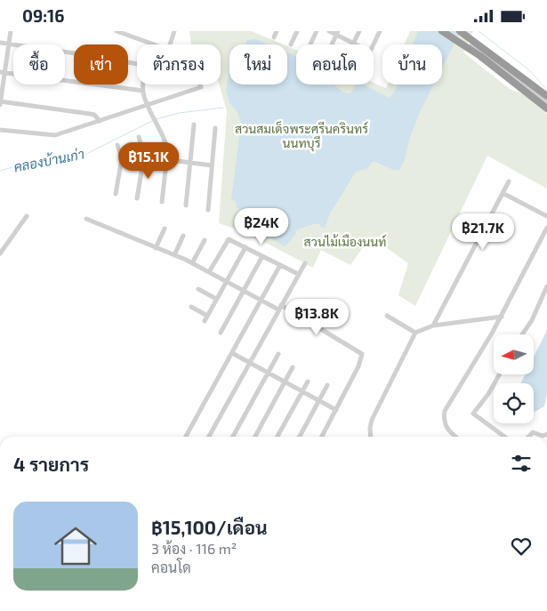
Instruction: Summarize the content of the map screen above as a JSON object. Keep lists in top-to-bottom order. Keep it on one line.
{"water":["คลองบ้านเก่า"],"parks":["สวนสมเด็จพระศรีนครินทร์ นนทบุรี","สวนไม้เมืองนนท์"],"north":"left","page":{"status":"09:16","chip":["ซื้อ","เช่า","ตัวกรอง","ใหม่","คอนโด","บ้าน"],"price":["฿15.1K","฿24K","฿21.7K","฿13.8K"],"heading":"4 รายการ","list":[{"name":"฿15,100/เดือน","note":"3 ห้อง · 116 m² · คอนโด"}]}}
